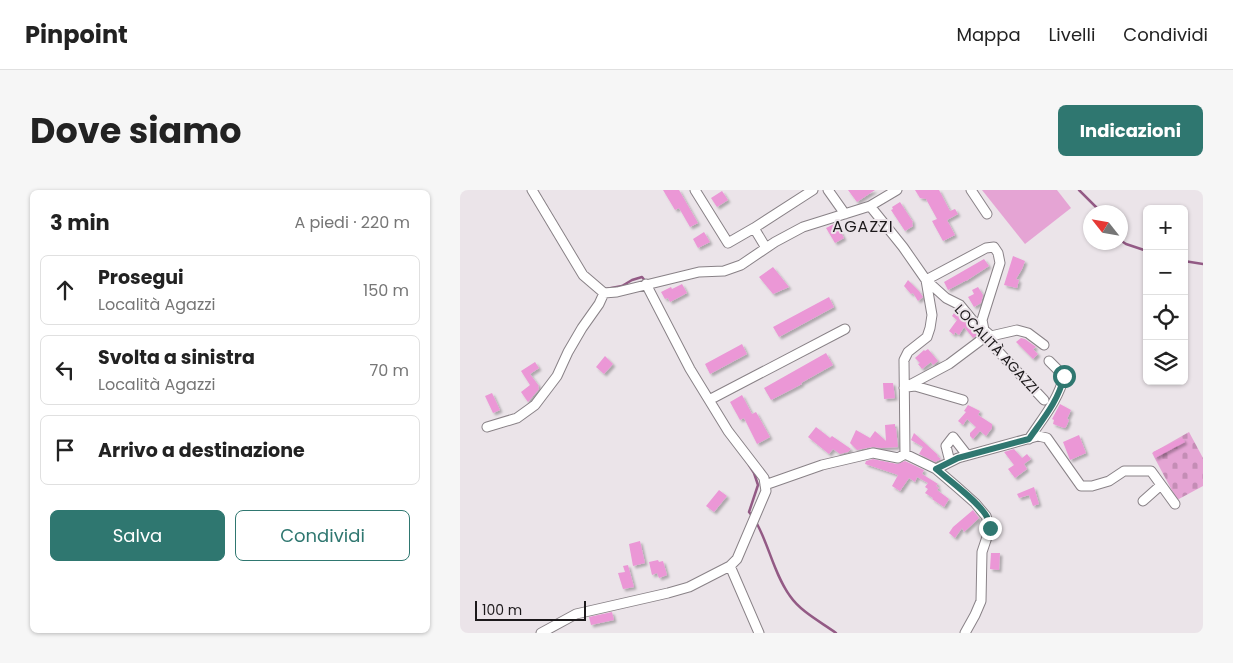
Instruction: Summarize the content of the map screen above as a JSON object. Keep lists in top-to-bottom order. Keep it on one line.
{"streets":{"street":["LOCALITÀ AGAZZI"]},"districts":["AGAZZI"],"scale_bar":"100 m","north":"top left","page":{"header":"Pinpoint","nav":["Mappa","Livelli","Condividi"],"title":"Dove siamo","buttons":["Indicazioni",["Salva","Condividi"]],"heading":["3 min","A piedi · 220 m"],"map_buttons":["+","−"],"list":[["Prosegui","Località Agazzi","150 m"],["Svolta a sinistra","Località Agazzi","70 m"],"Arrivo a destinazione"],"scale":"100 m"}}
